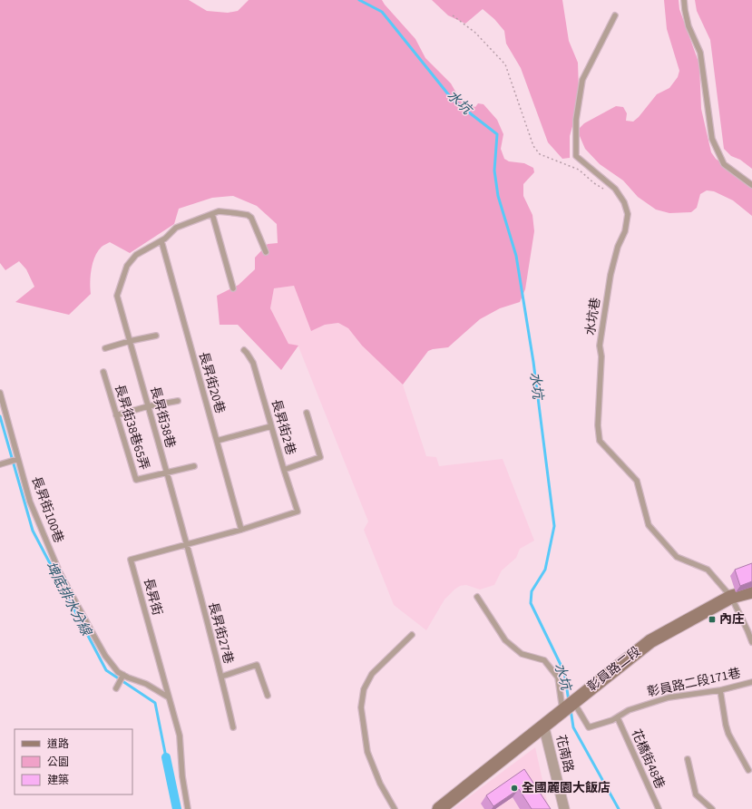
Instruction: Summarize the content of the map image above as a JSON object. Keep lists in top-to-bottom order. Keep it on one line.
{"streets":{"main road":["彰員路二段"],"street":["花南路"],"lane":["水坑巷","長昇街20巷","長昇街38巷","長昇街38巷65弄","長昇街2巷","長昇街100巷","長昇街","長昇街27巷","彰員路二段171巷","花橋街48巷"]},"crossings":[["水坑巷","彰員路二段"],["長昇街20巷","長昇街38巷"],["長昇街20巷","長昇街"],["長昇街38巷","長昇街38巷65弄"],["長昇街38巷","長昇街"],["長昇街38巷","長昇街27巷"],["長昇街2巷","長昇街"],["長昇街100巷","長昇街"],["長昇街","長昇街27巷"],["彰員路二段","彰員路二段171巷"],["彰員路二段","花南路"],["彰員路二段171巷","花橋街48巷"]],"water":["水坑","埤底排水分線"],"places":{"transit":["內庄"],"other":["全國麗園大飯店"]},"legend":["道路","公園","建築"]}
